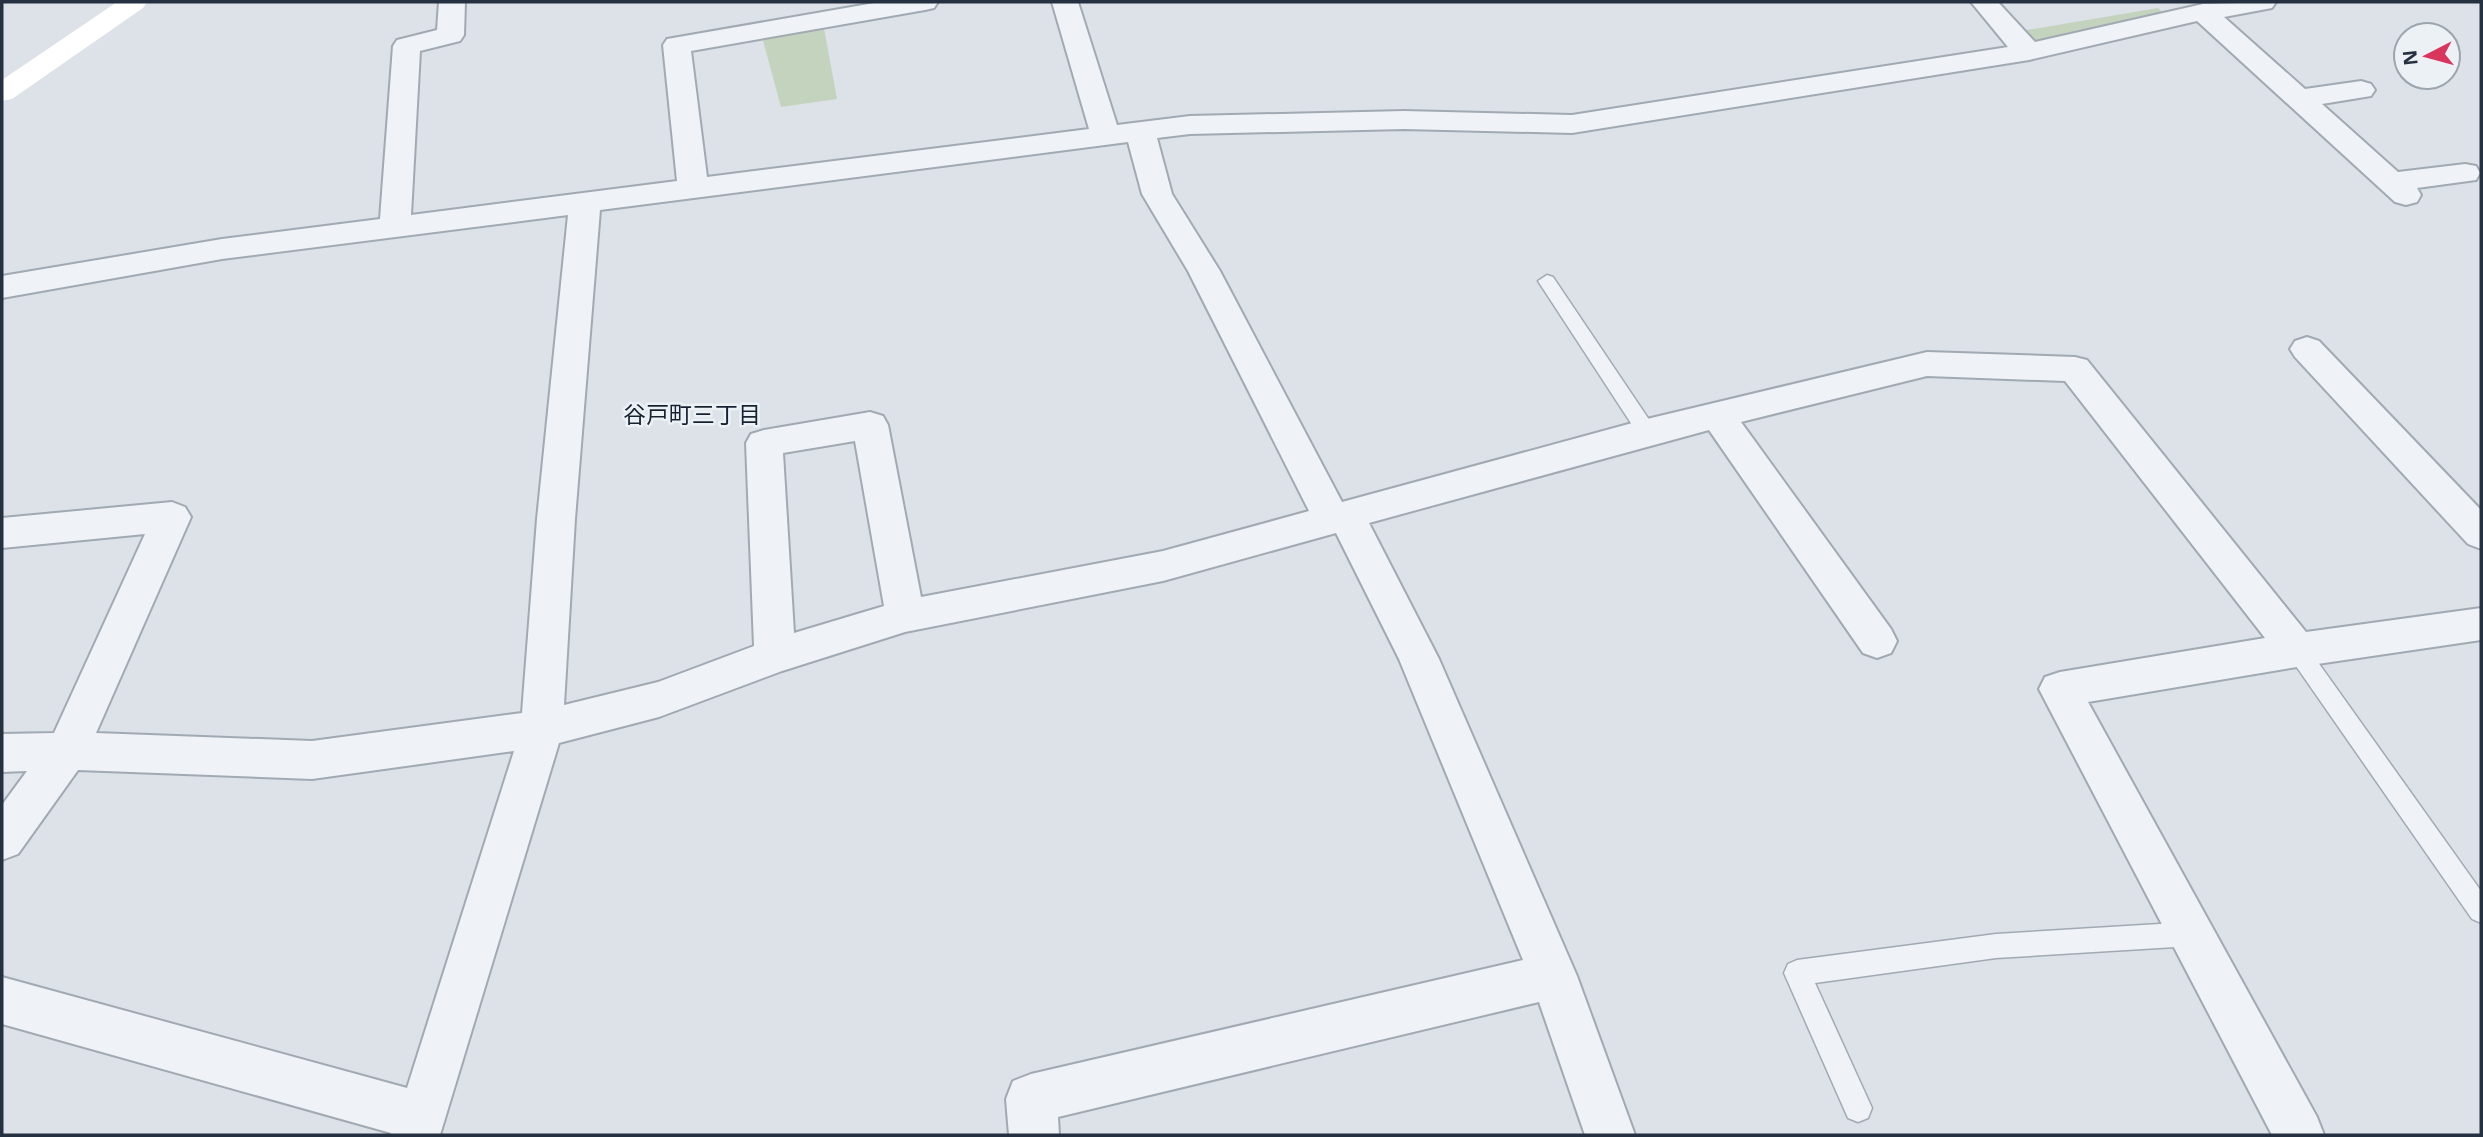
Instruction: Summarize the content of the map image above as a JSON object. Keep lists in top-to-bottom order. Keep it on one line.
{"districts":["谷戸町三丁目"],"north":"left"}
